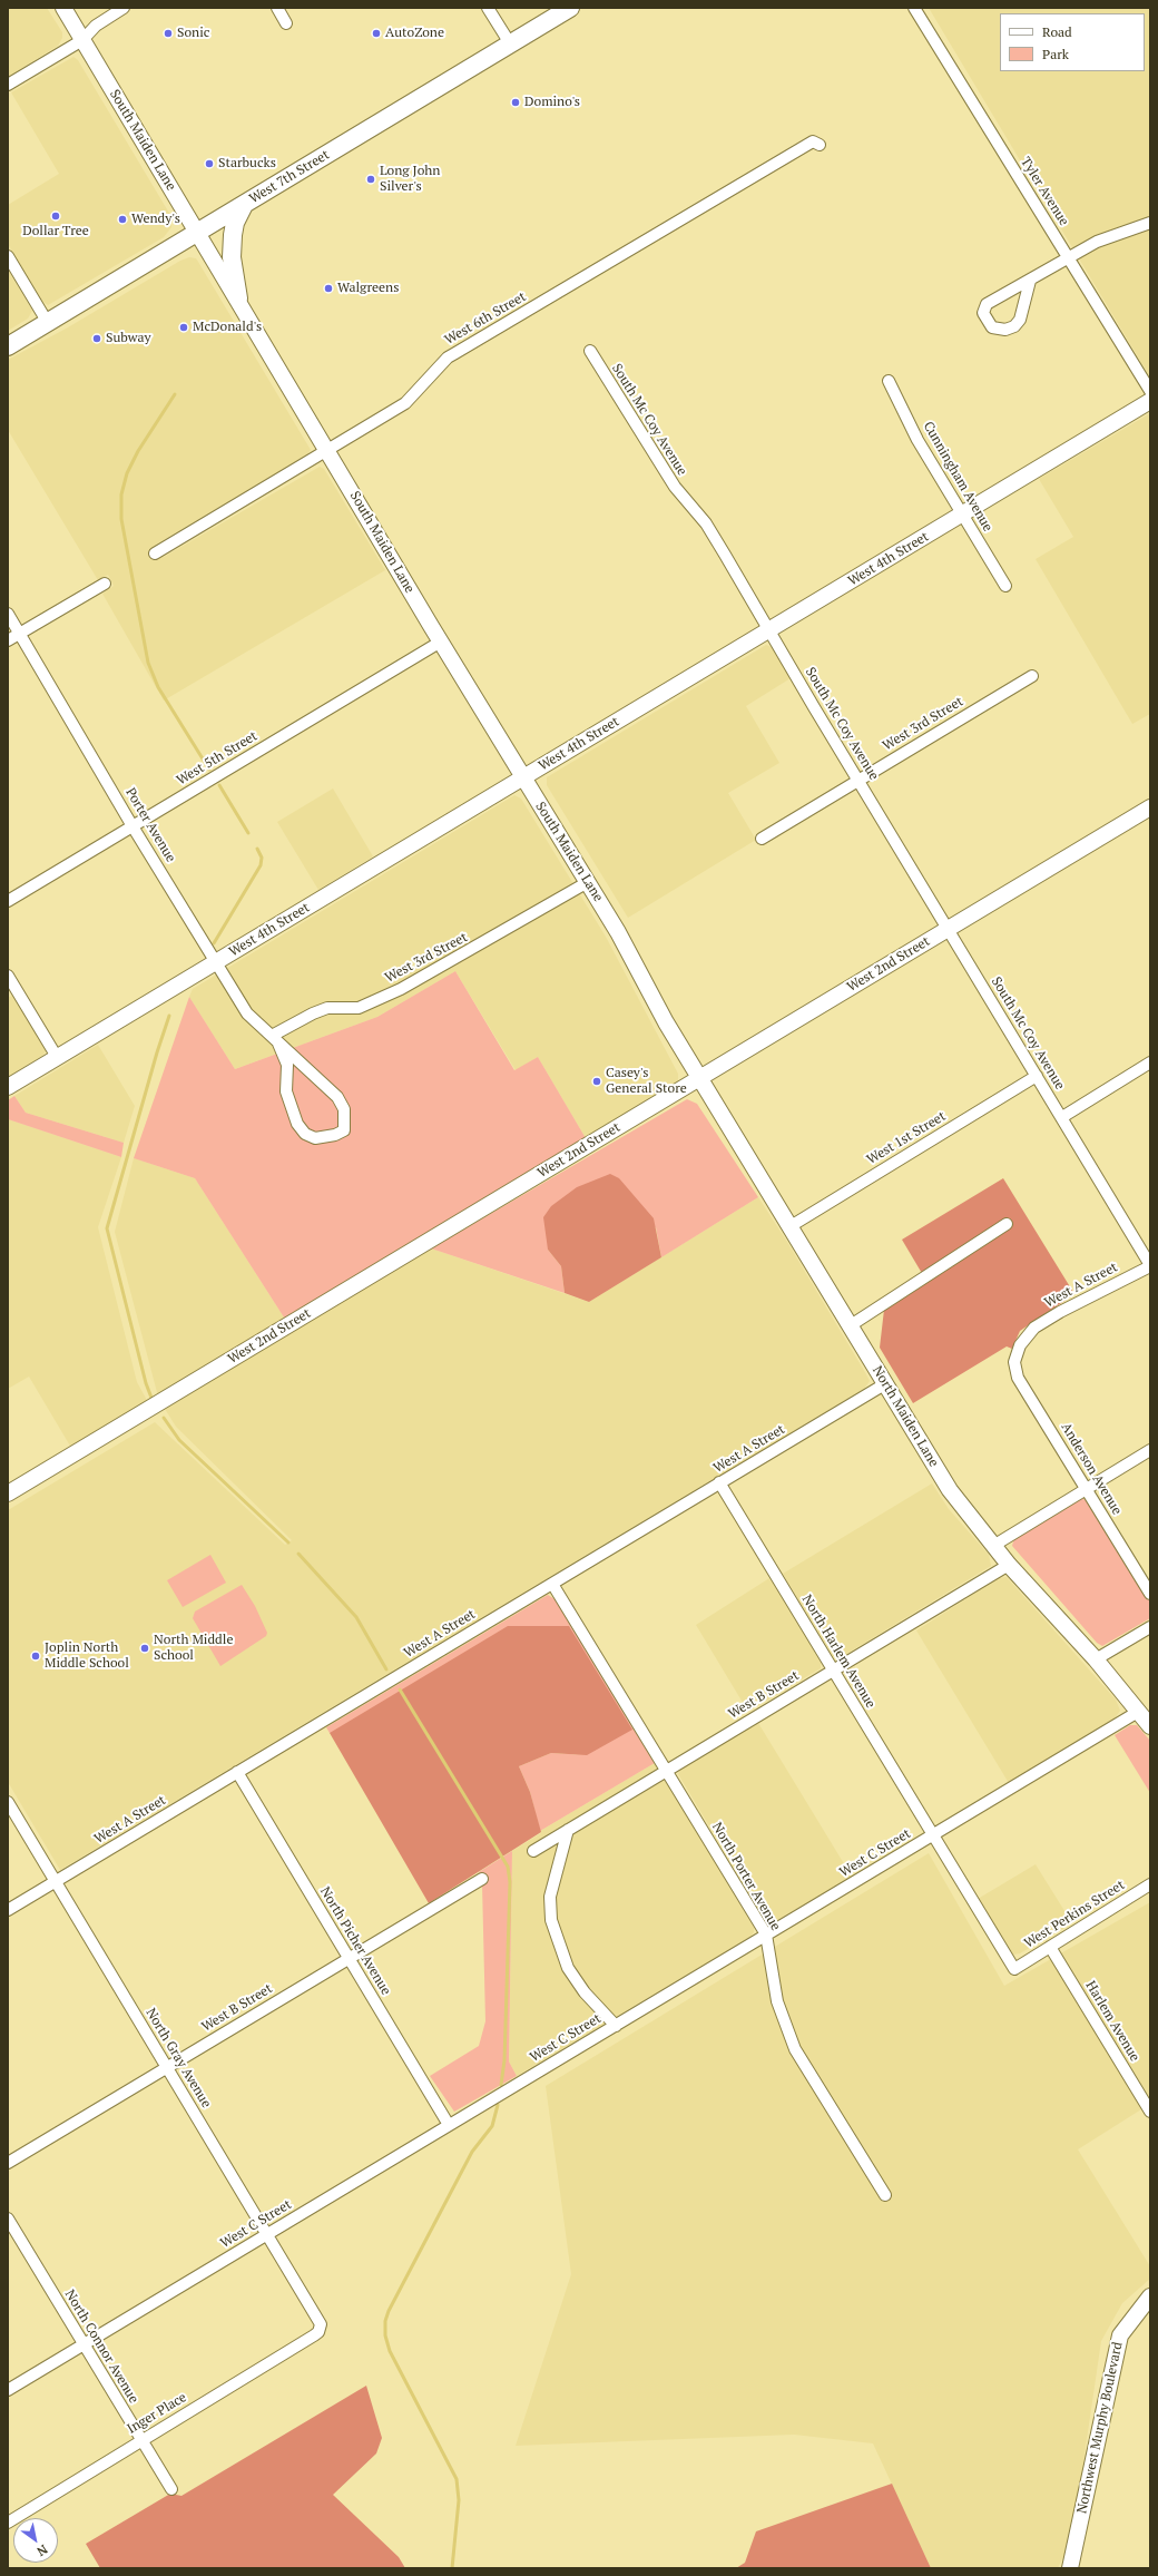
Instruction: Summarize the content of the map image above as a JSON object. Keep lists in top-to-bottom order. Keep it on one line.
{"streets":{"main road":["West 7th Street"],"street":["South Maiden Lane","Tyler Avenue","West 6th Street","South Mc Coy Avenue","Cunningham Avenue","West 4th Street","West 3rd Street","West 5th Street","Porter Avenue","West 2nd Street","West 1st Street","West A Street","North Maiden Lane","Anderson Avenue","North Harlem Avenue","West B Street","West C Street","North Porter Avenue","West Perkins Street","North Picher Avenue","Harlem Avenue","North Gray Avenue","North Connor Avenue","Inger Place","Northwest Murphy Boulevard"]},"crossings":[["South Maiden Lane","West 7th Street"],["South Maiden Lane","West 6th Street"],["South Maiden Lane","West 4th Street"],["South Maiden Lane","West 3rd Street"],["South Maiden Lane","West 5th Street"],["South Maiden Lane","West 2nd Street"],["South Maiden Lane","North Maiden Lane"],["South Mc Coy Avenue","West 4th Street"],["South Mc Coy Avenue","West 3rd Street"],["South Mc Coy Avenue","West 2nd Street"],["South Mc Coy Avenue","West 1st Street"],["South Mc Coy Avenue","West A Street"],["Cunningham Avenue","West 4th Street"],["West 4th Street","Porter Avenue"],["West 3rd Street","Porter Avenue"],["West 5th Street","Porter Avenue"],["West 2nd Street","North Maiden Lane"],["West 1st Street","North Maiden Lane"],["West A Street","North Maiden Lane"],["West A Street","Anderson Avenue"],["West A Street","North Harlem Avenue"],["West A Street","North Porter Avenue"],["West A Street","North Picher Avenue"],["West A Street","North Gray Avenue"],["North Maiden Lane","West B Street"],["North Maiden Lane","West C Street"],["North Harlem Avenue","West B Street"],["North Harlem Avenue","West C Street"],["North Harlem Avenue","West Perkins Street"],["West B Street","North Porter Avenue"],["West B Street","North Picher Avenue"],["West B Street","North Gray Avenue"],["West C Street","North Porter Avenue"],["West C Street","West Perkins Street"],["West C Street","North Picher Avenue"],["West C Street","North Gray Avenue"],["West C Street","North Connor Avenue"],["West Perkins Street","Harlem Avenue"],["North Gray Avenue","Inger Place"],["North Connor Avenue","Inger Place"]],"places":["Sonic","AutoZone","Domino's","Starbucks","Long John Silver's","Dollar Tree","Wendy's","Walgreens","McDonald's","Subway","Casey's General Store","North Middle School","Joplin North Middle School"],"legend":["Road","Park"],"north":"bottom right"}
